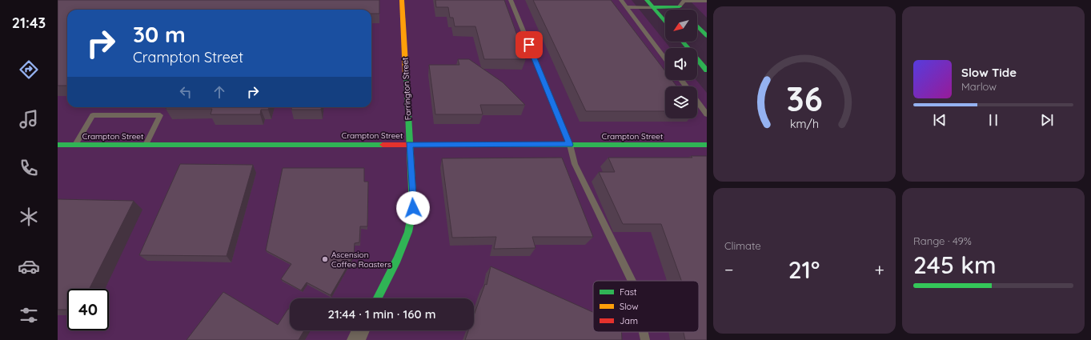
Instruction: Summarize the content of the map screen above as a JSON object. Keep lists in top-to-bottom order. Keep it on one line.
{"streets":{"street":["Farrington Street","Crampton Street"]},"crossings":[["Farrington Street","Crampton Street"]],"places":["Ascension Coffee Roasters"],"legend":["Fast","Slow","Jam"],"north":"bottom left","page":{"tabs":"21:43","turn":["30 m","Crampton Street"],"song":["Slow Tide","Marlow"],"tile":["Climate",["Range · 49%","245 km"]],"heat":["−","21°","+"],"limit":"40","trip":"21:44 · 1 min · 160 m","gauge":["36","km/h"]}}
